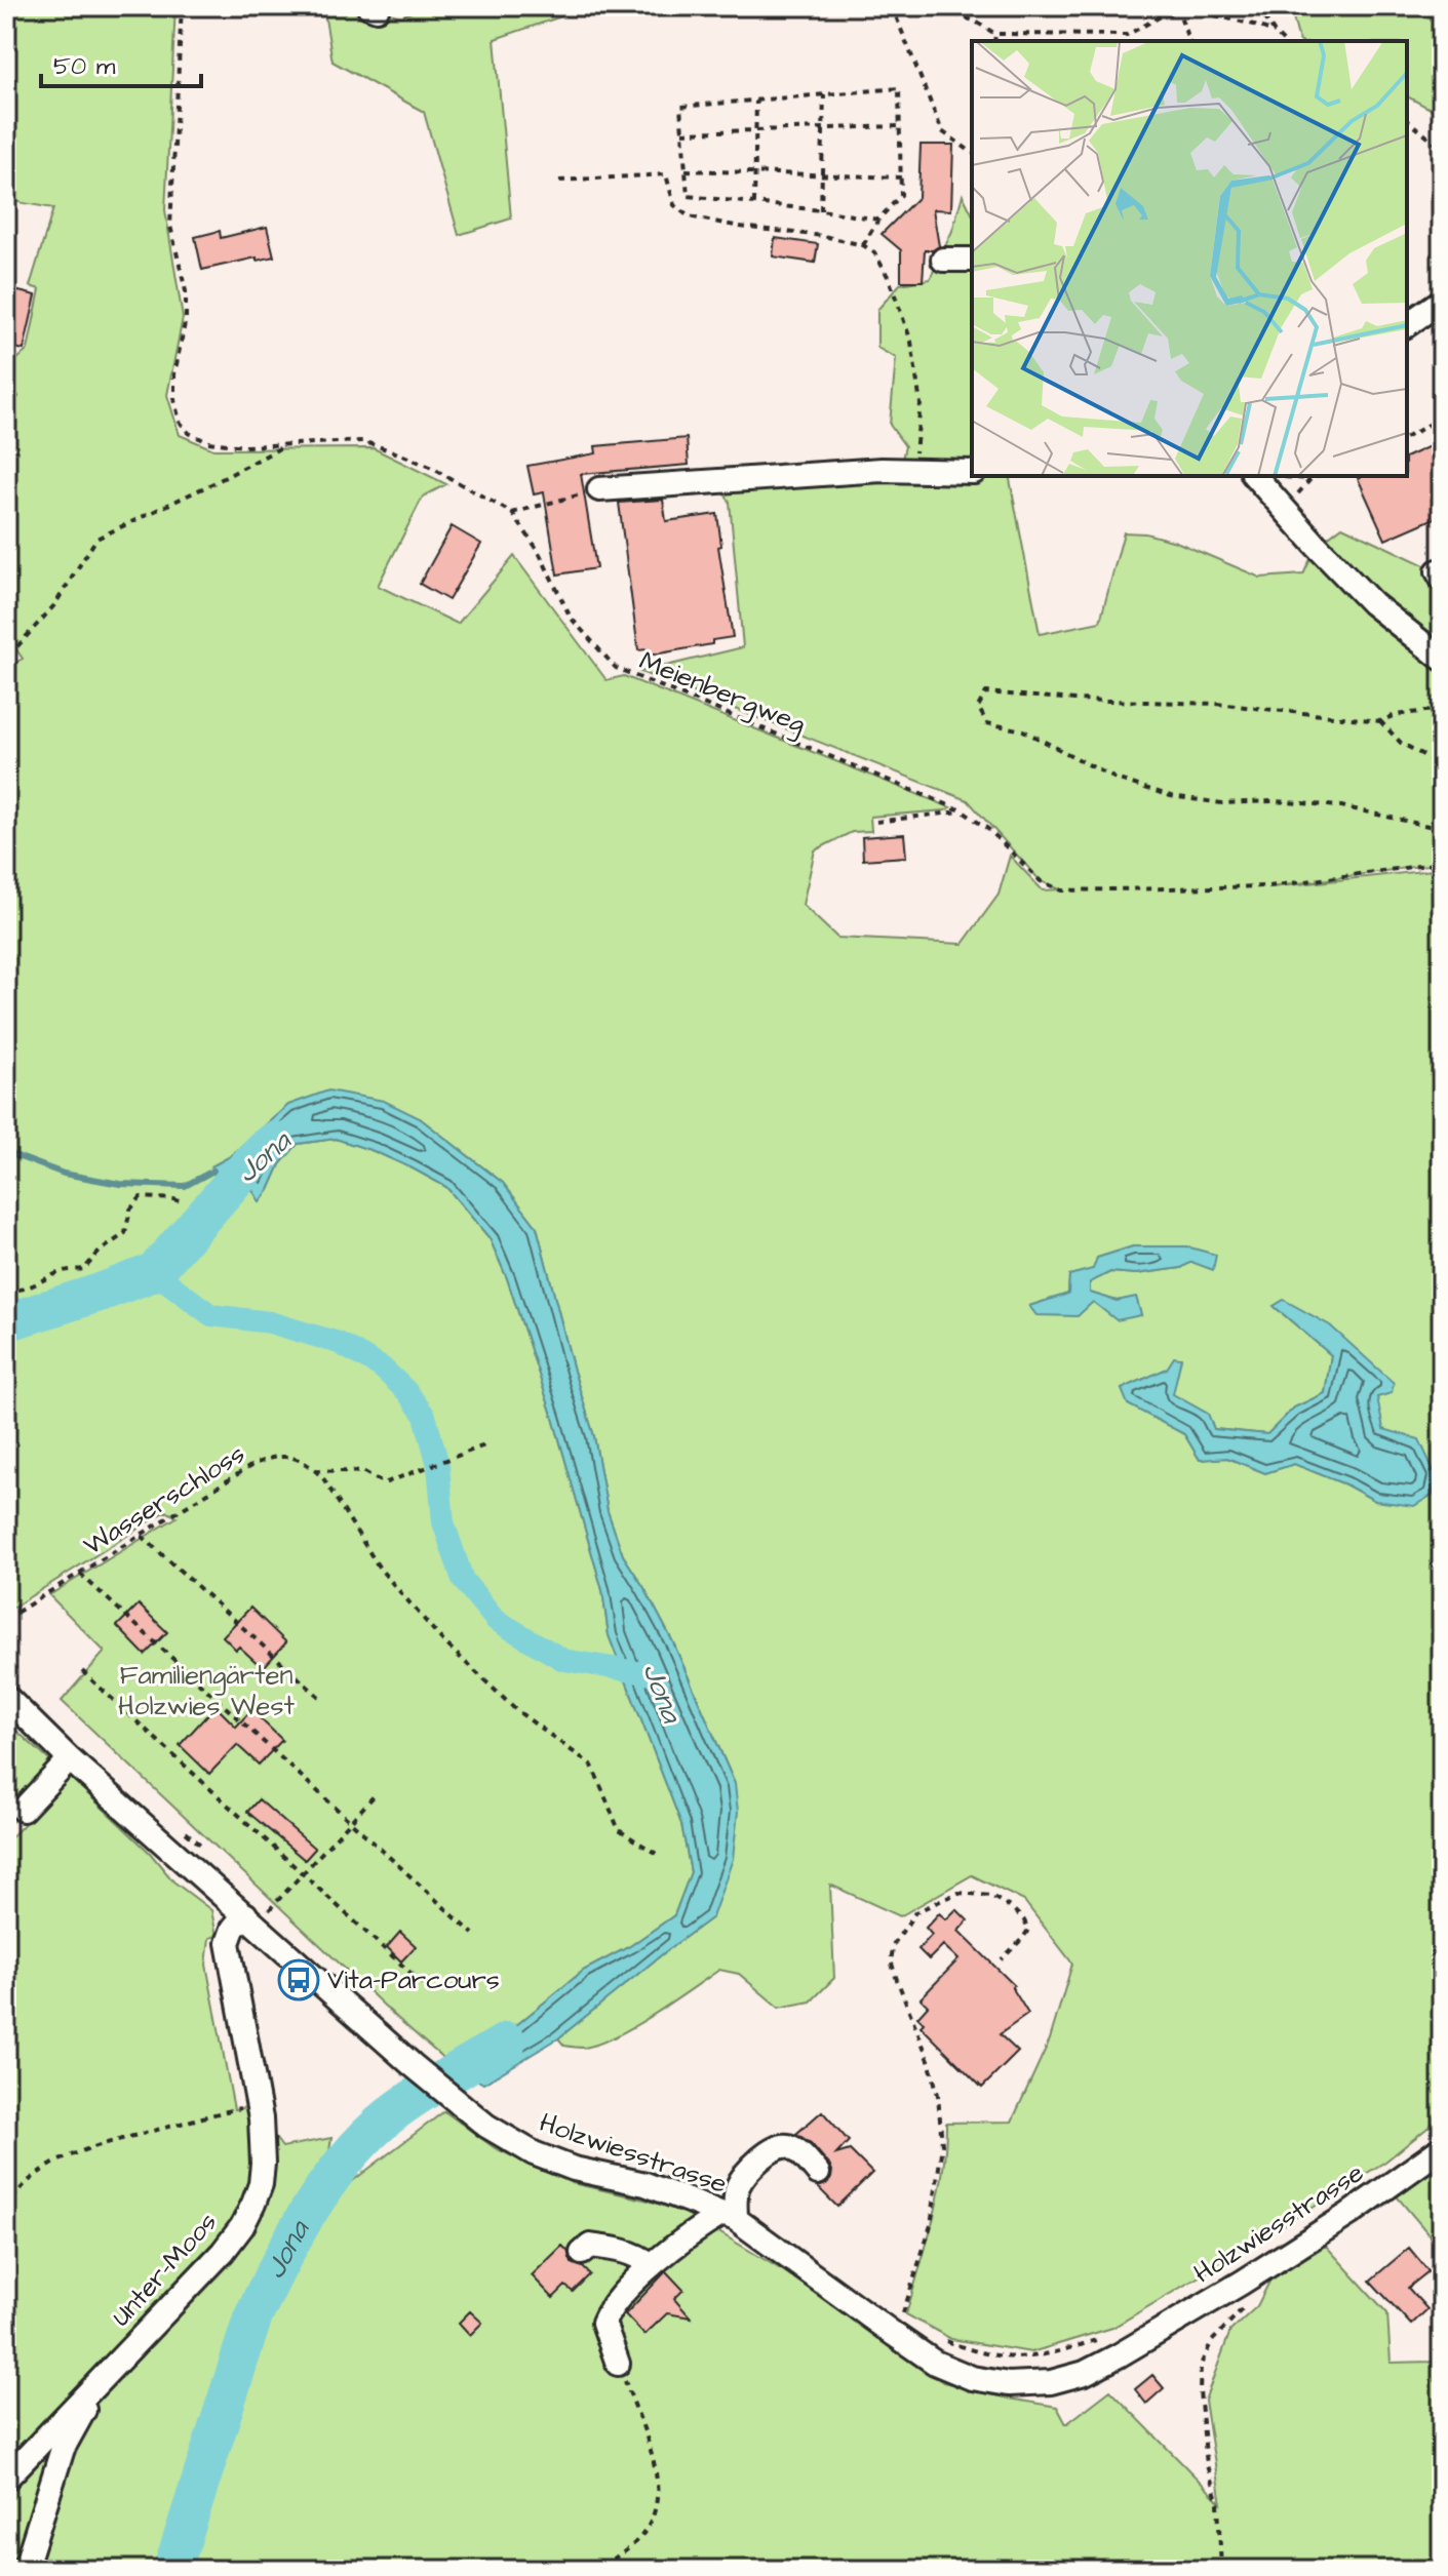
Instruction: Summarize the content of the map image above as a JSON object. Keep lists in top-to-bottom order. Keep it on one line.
{"streets":{"street":["Holzwiesstrasse","Unter-Moos"],"path":["Meienbergweg","Wasserschloss"]},"crossings":[["Holzwiesstrasse","Unter-Moos"]],"water":["Jona"],"parks":["Familiengärten Holzwies West"],"places":{"bus stop":["Vita-Parcours"]},"scale_bar":"50 m"}
